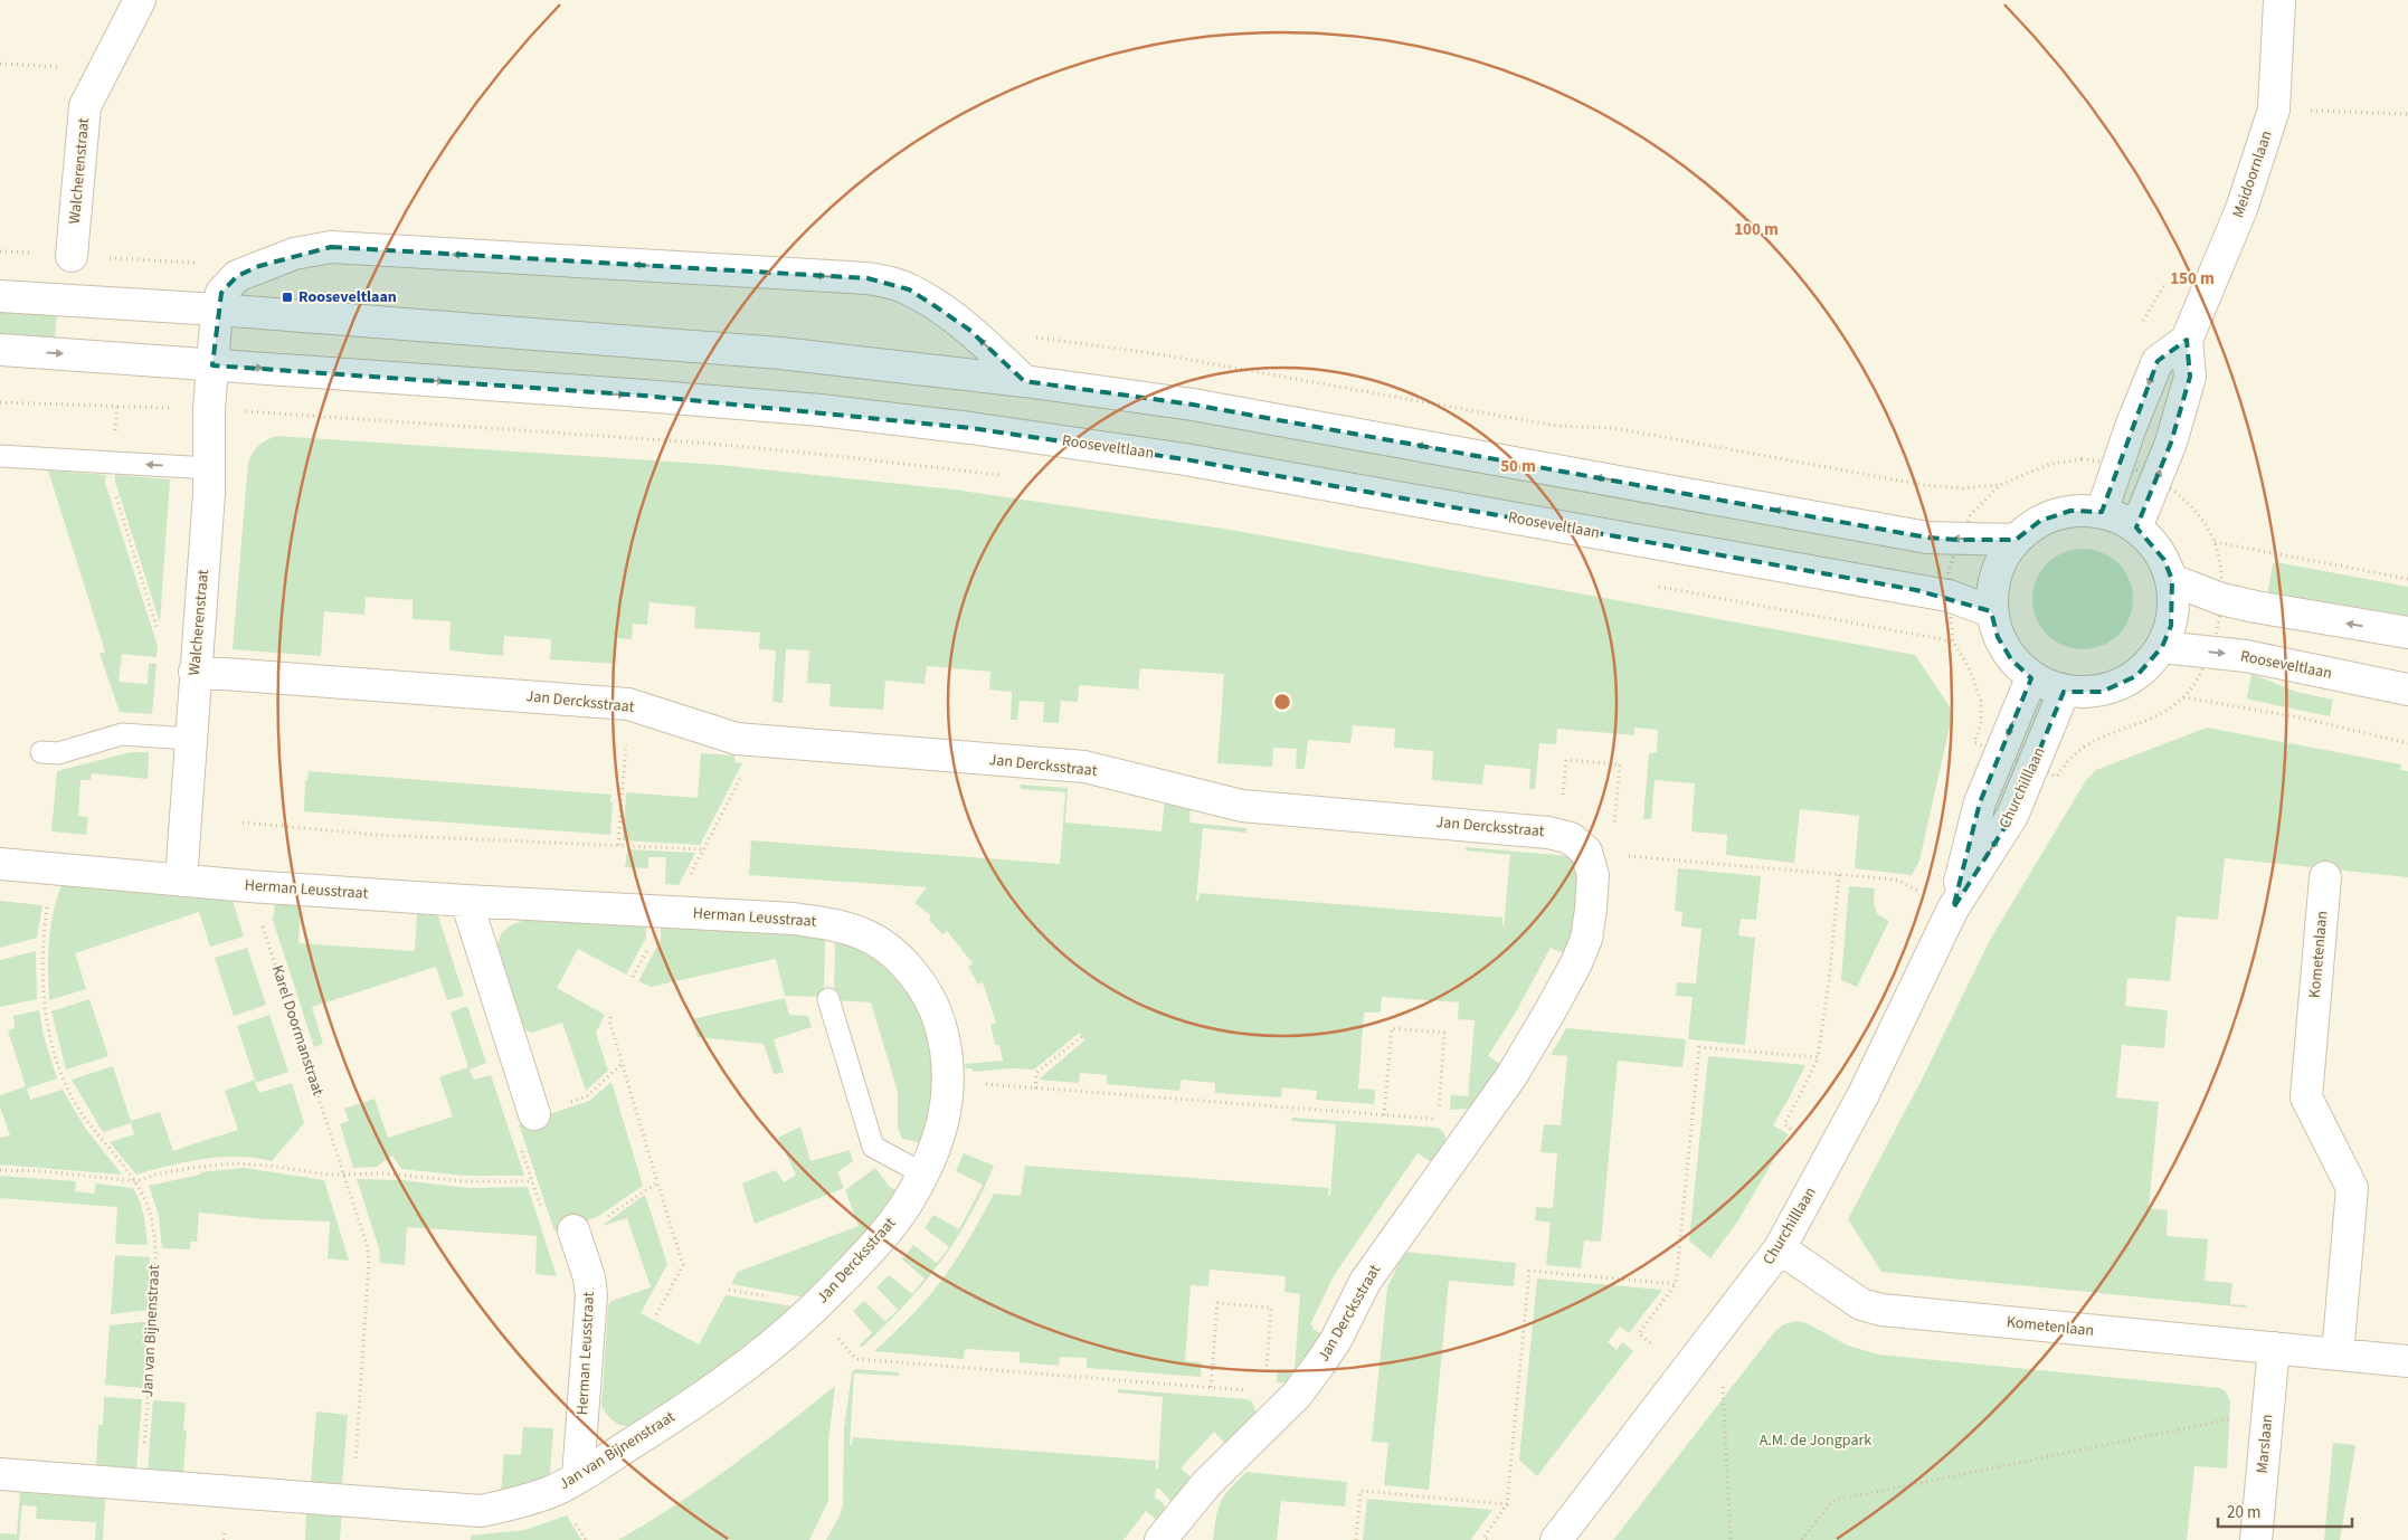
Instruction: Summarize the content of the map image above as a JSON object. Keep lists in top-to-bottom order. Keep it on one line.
{"streets":{"street":["Walcherenstraat","Meidoornlaan","Rooseveltlaan","Jan Dercksstraat","Churchilllaan","Herman Leusstraat","Kometenlaan","Jan van Bijnenstraat","Marslaan"],"path":["Karel Doormanstraat"]},"crossings":[["Walcherenstraat","Rooseveltlaan"],["Walcherenstraat","Jan Dercksstraat"],["Walcherenstraat","Herman Leusstraat"],["Meidoornlaan","Rooseveltlaan"],["Meidoornlaan","Churchilllaan"],["Rooseveltlaan","Churchilllaan"],["Jan Dercksstraat","Herman Leusstraat"],["Jan Dercksstraat","Jan van Bijnenstraat"],["Churchilllaan","Kometenlaan"],["Herman Leusstraat","Karel Doormanstraat"],["Herman Leusstraat","Jan van Bijnenstraat"],["Kometenlaan","Marslaan"]],"parks":["A.M. de Jongpark"],"places":{"transit":["Rooseveltlaan"]},"scale_bar":"20 m","rings":["100 m","150 m","50 m"]}
